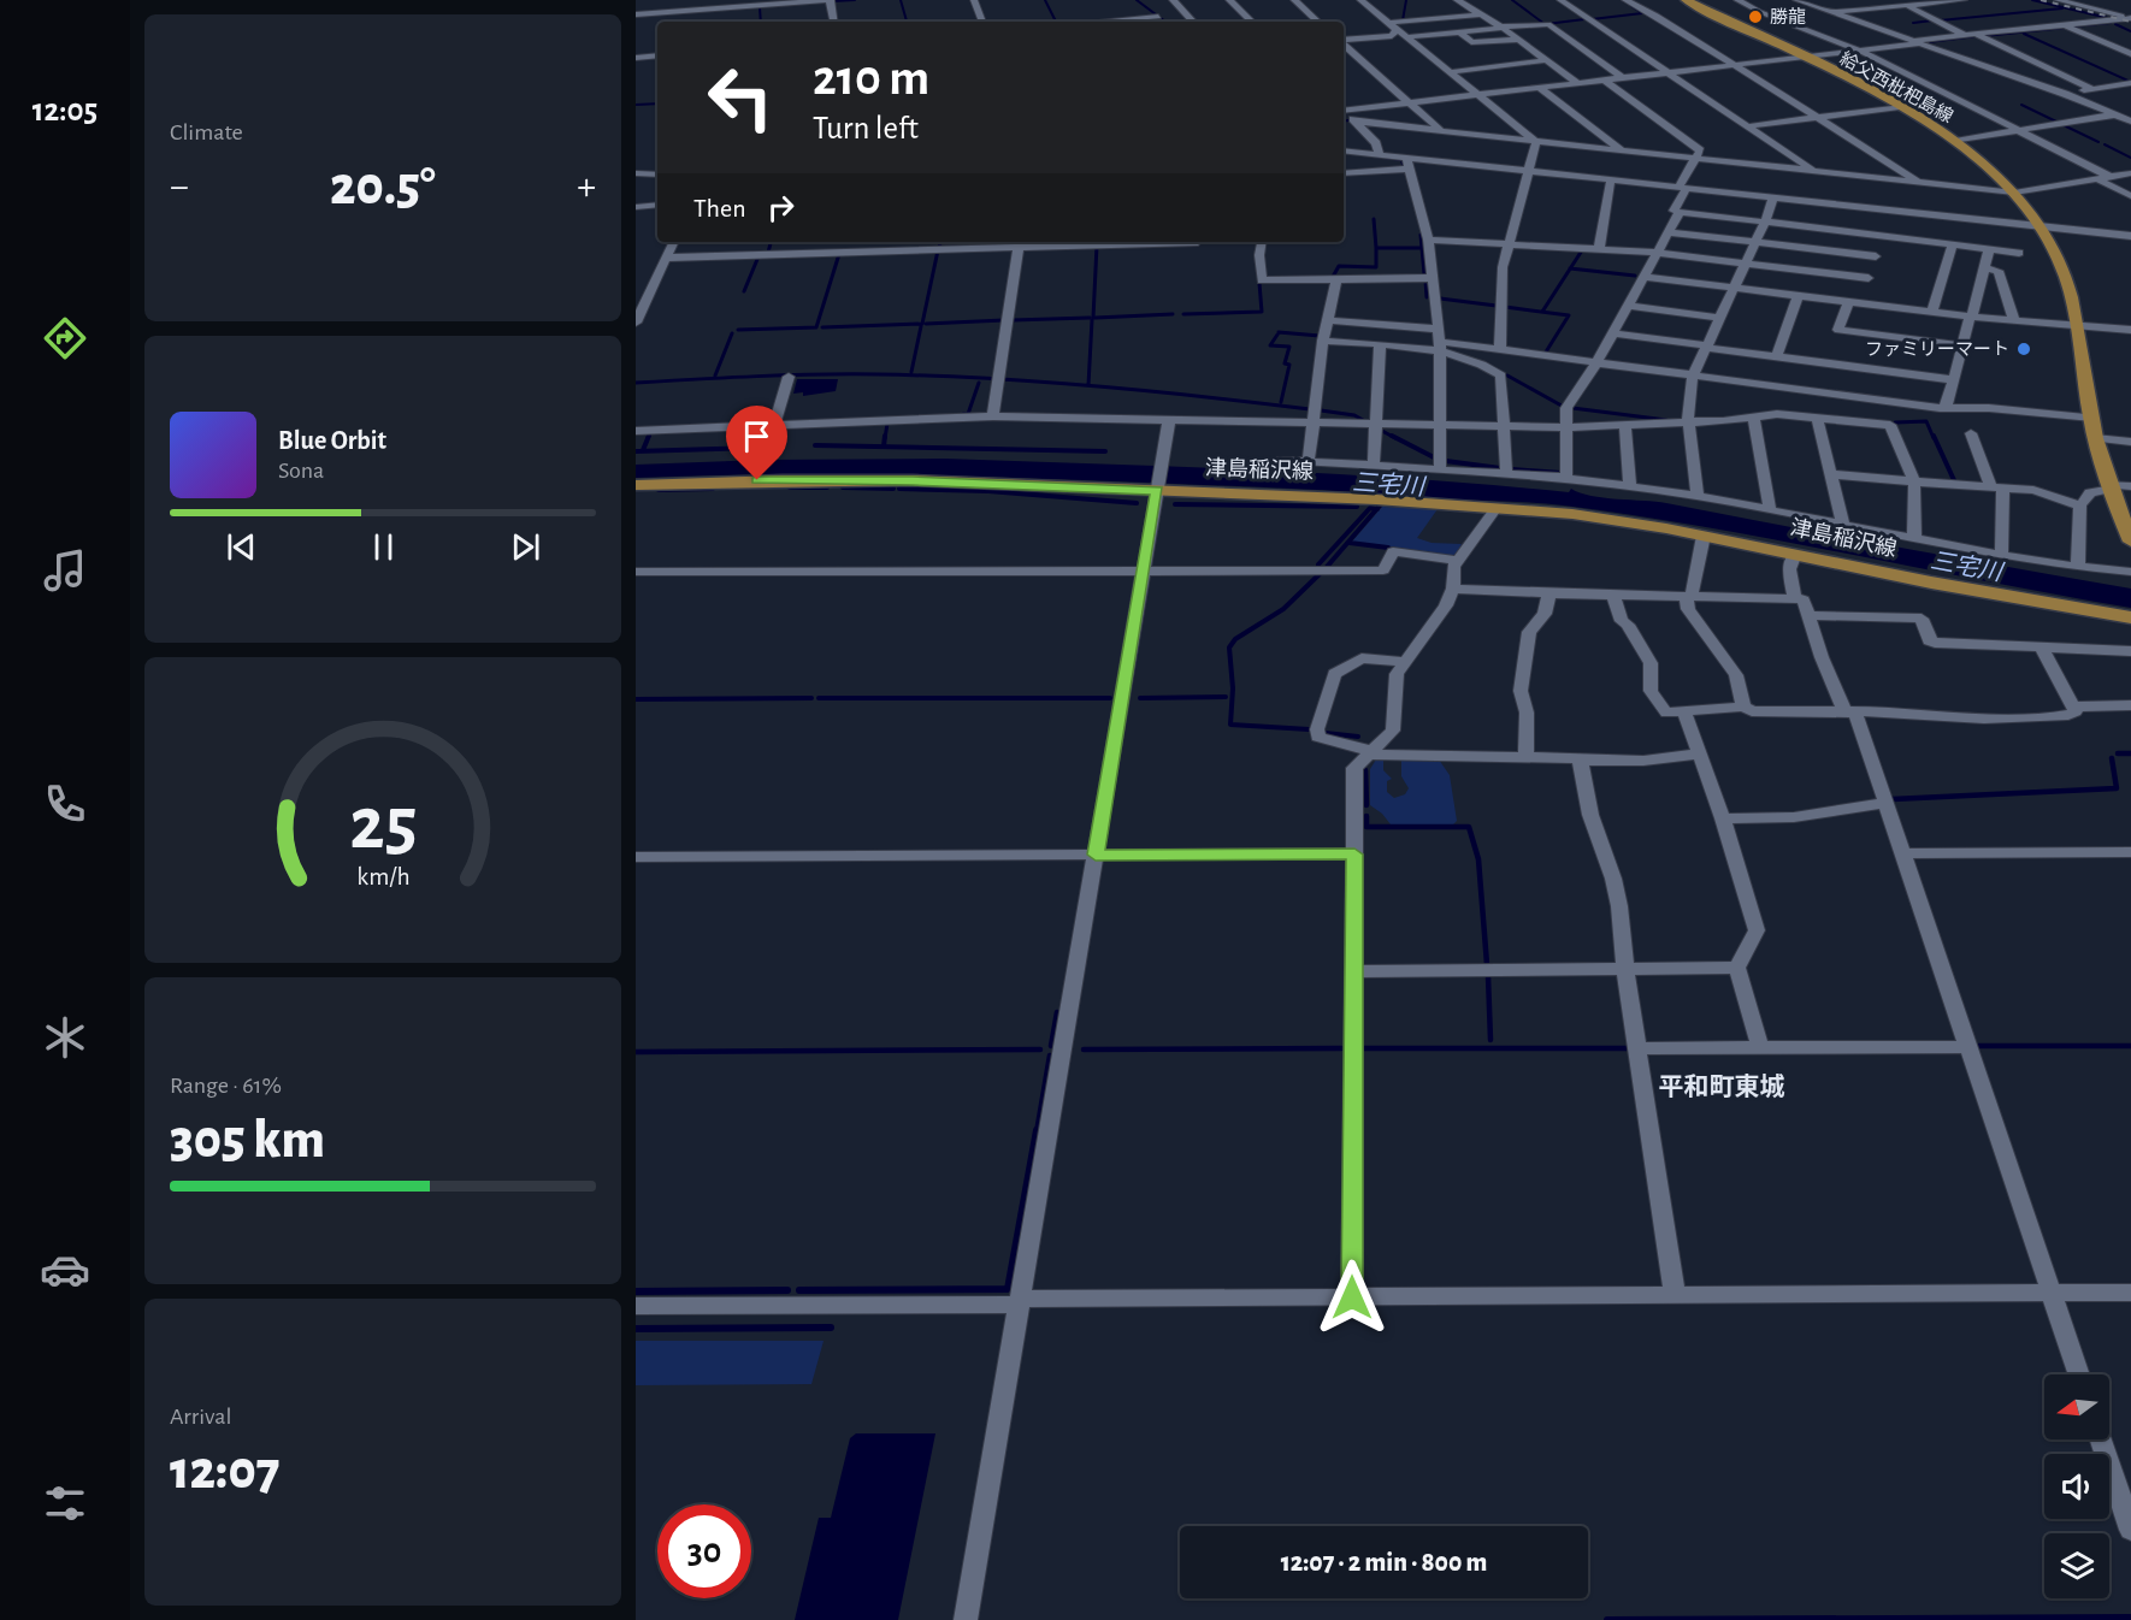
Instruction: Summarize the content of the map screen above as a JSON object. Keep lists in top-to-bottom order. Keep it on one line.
{"streets":{"main road":["給父西枇杷島線","津島稲沢線"]},"districts":["平和町東城"],"water":["三宅川"],"places":["勝龍","ファミリーマート"],"north":"left","page":{"tabs":"12:05","tile":["Climate",["Range · 61%","305 km"],["Arrival","12:07"]],"turn":["210 m","Turn left"],"heat":["−","20.5°","+"],"then":"Then","song":["Blue Orbit","Sona"],"limit":"30","trip":"12:07 · 2 min · 800 m","gauge":["25","km/h"]}}
